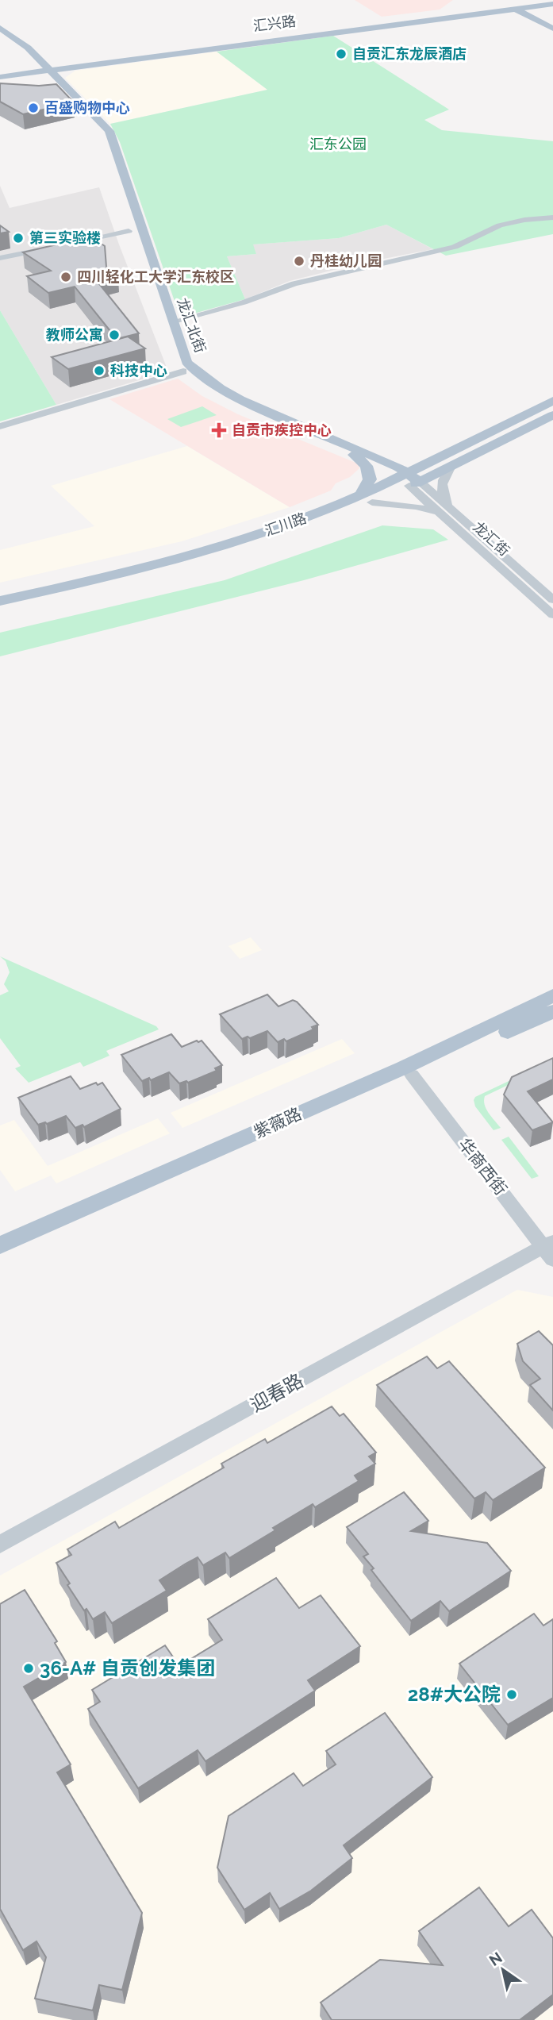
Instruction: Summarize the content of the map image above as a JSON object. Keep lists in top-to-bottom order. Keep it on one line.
{"streets":{"main road":["龙汇北街","汇川路","紫薇路"],"street":["龙汇街","华商西街","迎春路"]},"crossings":[["龙汇北街","汇川路"],["龙汇北街","龙汇街"],["汇川路","龙汇街"],["紫薇路","华商西街"],["华商西街","迎春路"]],"parks":["汇东公园"],"places":{"other":["自贡汇东龙辰酒店","百盛购物中心","第三实验楼","丹桂幼儿园","四川轻化工大学汇东校区","教师公寓","科技中心","36-A# 自贡创发集团","28#大公院"],"health":["自贡市疾控中心"]},"north":"top left"}
